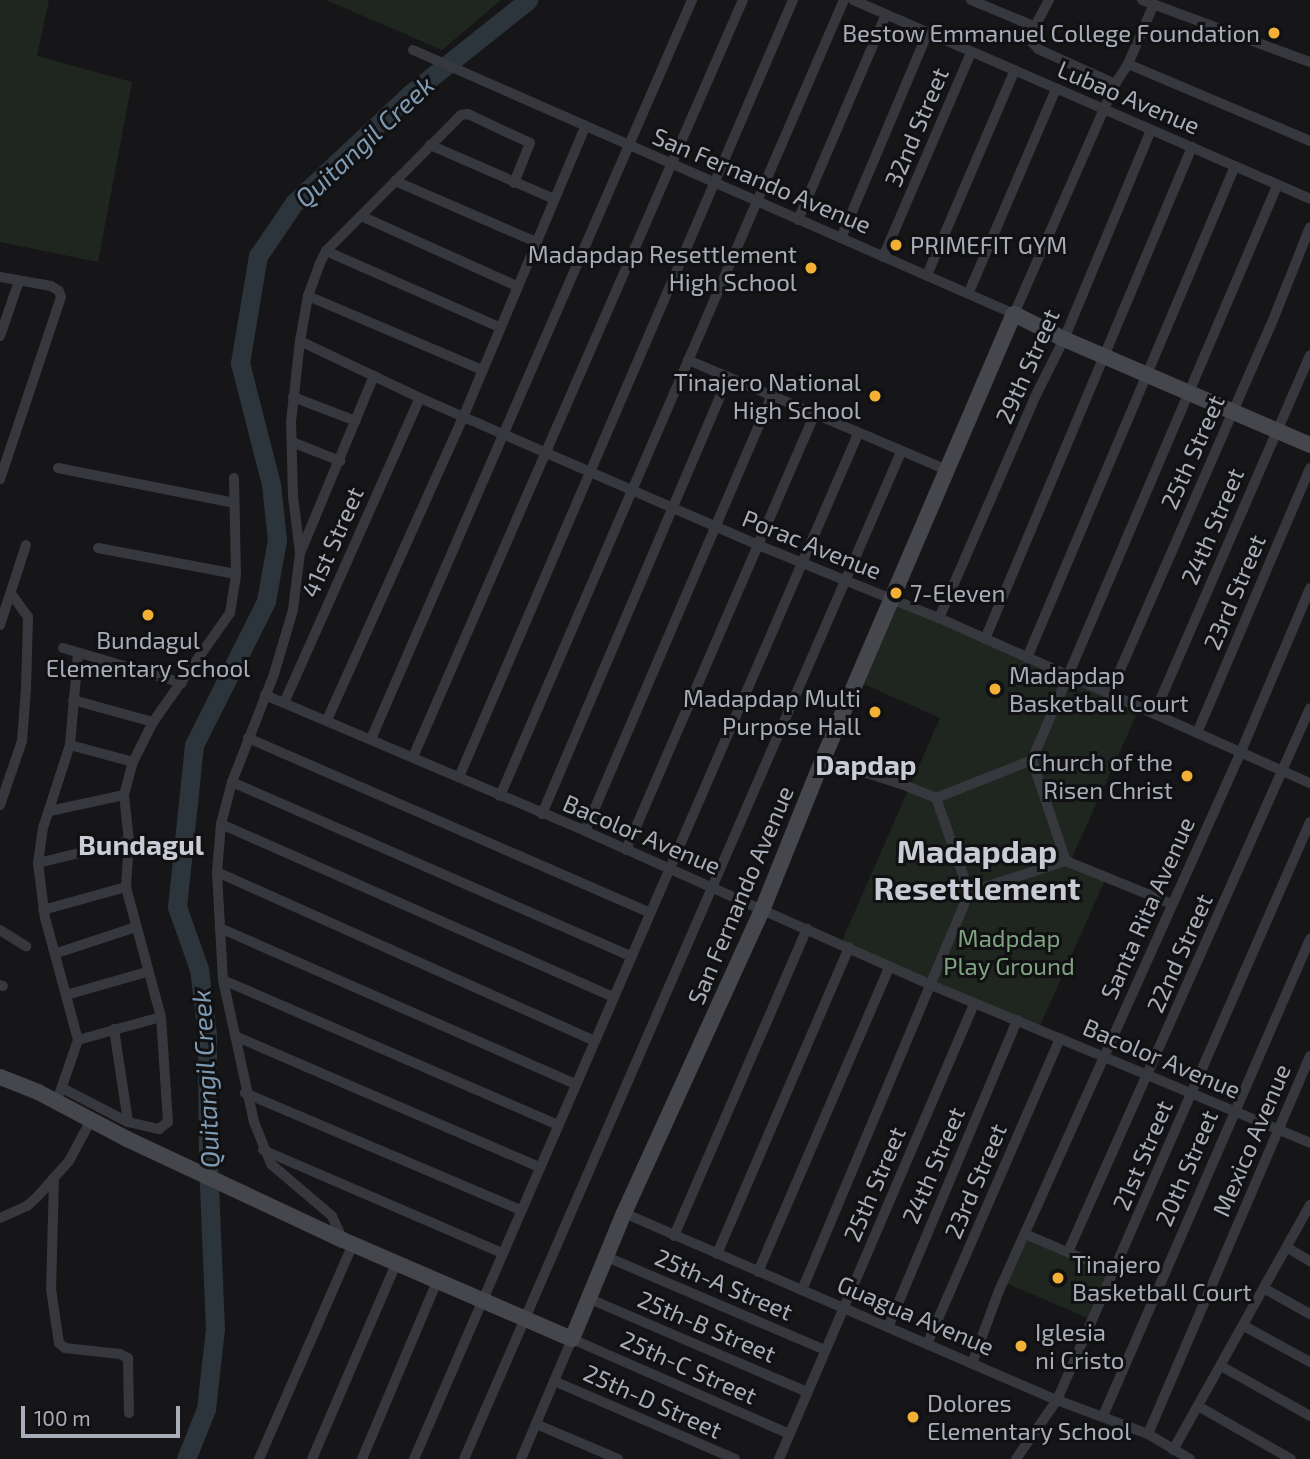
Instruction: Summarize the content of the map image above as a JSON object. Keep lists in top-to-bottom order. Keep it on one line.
{"streets":{"main road":["San Fernando Avenue"],"street":["Lubao Avenue","32nd Street","29th Street","25th Street","24th Street","41st Street","Porac Avenue","23rd Street","Bacolor Avenue","Santa Rita Avenue","22nd Street","Mexico Avenue","21st Street","20th Street","25th-A Street","Guagua Avenue","25th-B Street","25th-C Street","25th-D Street"]},"crossings":[["Lubao Avenue","32nd Street"],["Lubao Avenue","San Fernando Avenue"],["Lubao Avenue","29th Street"],["32nd Street","San Fernando Avenue"],["San Fernando Avenue","29th Street"],["San Fernando Avenue","25th Street"],["San Fernando Avenue","24th Street"],["San Fernando Avenue","Porac Avenue"],["San Fernando Avenue","Bacolor Avenue"],["San Fernando Avenue","25th-A Street"],["San Fernando Avenue","Guagua Avenue"],["San Fernando Avenue","25th-B Street"],["San Fernando Avenue","25th-C Street"],["San Fernando Avenue","25th-D Street"],["29th Street","Porac Avenue"],["25th Street","Porac Avenue"],["25th Street","Bacolor Avenue"],["25th Street","25th-A Street"],["25th Street","Guagua Avenue"],["25th Street","25th-B Street"],["25th Street","25th-C Street"],["24th Street","Porac Avenue"],["24th Street","Bacolor Avenue"],["24th Street","Guagua Avenue"],["41st Street","Porac Avenue"],["41st Street","Bacolor Avenue"],["Porac Avenue","23rd Street"],["Porac Avenue","Santa Rita Avenue"],["Porac Avenue","22nd Street"],["23rd Street","Bacolor Avenue"],["23rd Street","Guagua Avenue"],["Bacolor Avenue","Santa Rita Avenue"],["Bacolor Avenue","22nd Street"],["Bacolor Avenue","Mexico Avenue"],["Bacolor Avenue","21st Street"],["Bacolor Avenue","20th Street"],["Santa Rita Avenue","Guagua Avenue"],["Mexico Avenue","Guagua Avenue"],["21st Street","Guagua Avenue"],["20th Street","Guagua Avenue"]],"districts":["Dapdap","Bundagul","Madapdap Resettlement"],"water":["Quitangil Creek"],"parks":["Madpdap Play Ground"],"places":["Bestow Emmanuel College Foundation","PRIMEFIT GYM","Madapdap Resettlement High School","Tinajero National High School","7-Eleven","Bundagul Elementary School","Madapdap Basketball Court","Madapdap Multi Purpose Hall","Church of the Risen Christ","Tinajero Basketball Court","Iglesia ni Cristo","Dolores Elementary School"],"scale_bar":"100 m"}
